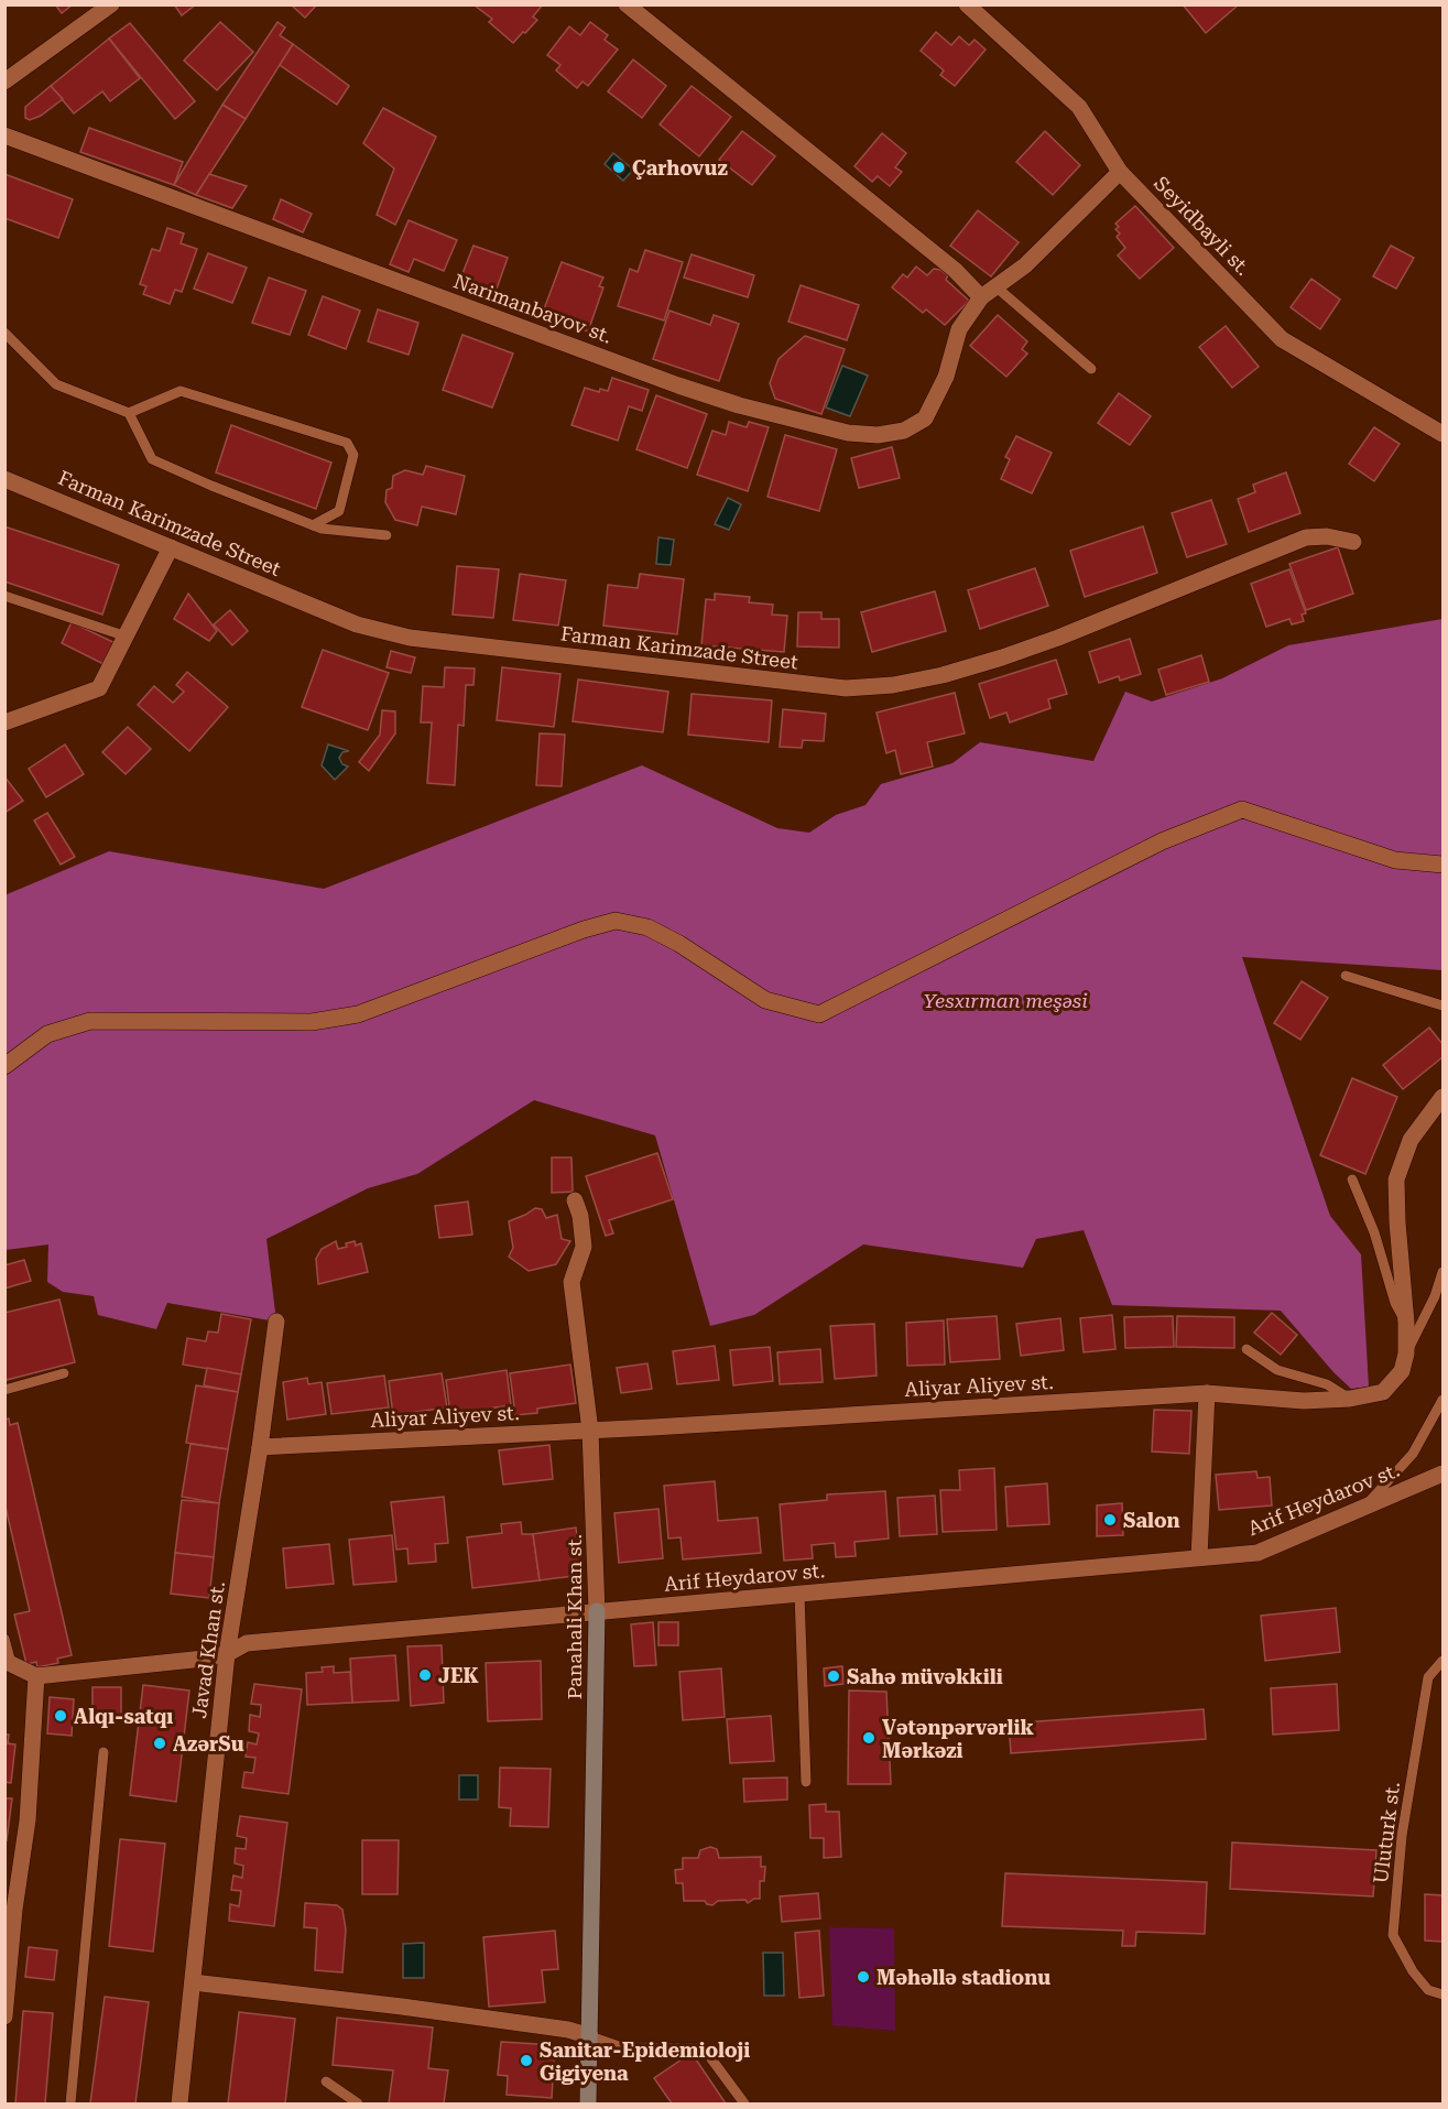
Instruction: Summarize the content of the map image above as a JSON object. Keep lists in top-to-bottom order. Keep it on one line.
{"streets":{"main road":["Panahali Khan st."],"street":["Seyidbayli st.","Narimanbayov st.","Farman Karimzade Street","Aliyar Aliyev st.","Arif Heydarov st.","Javad Khan st."],"lane":["Uluturk st."]},"crossings":[["Seyidbayli st.","Narimanbayov st."],["Aliyar Aliyev st.","Panahali Khan st."],["Aliyar Aliyev st.","Javad Khan st."],["Arif Heydarov st.","Panahali Khan st."],["Arif Heydarov st.","Javad Khan st."]],"parks":["Yesxırman meşəsi"],"places":["Çarhovuz","Salon","JEK","Sahə müvəkkili","Alqı-satqı","Vətənpərvərlik Mərkəzi","AzərSu","Məhəllə stadionu","Sanitar-Epidemioloji Gigiyena"]}
